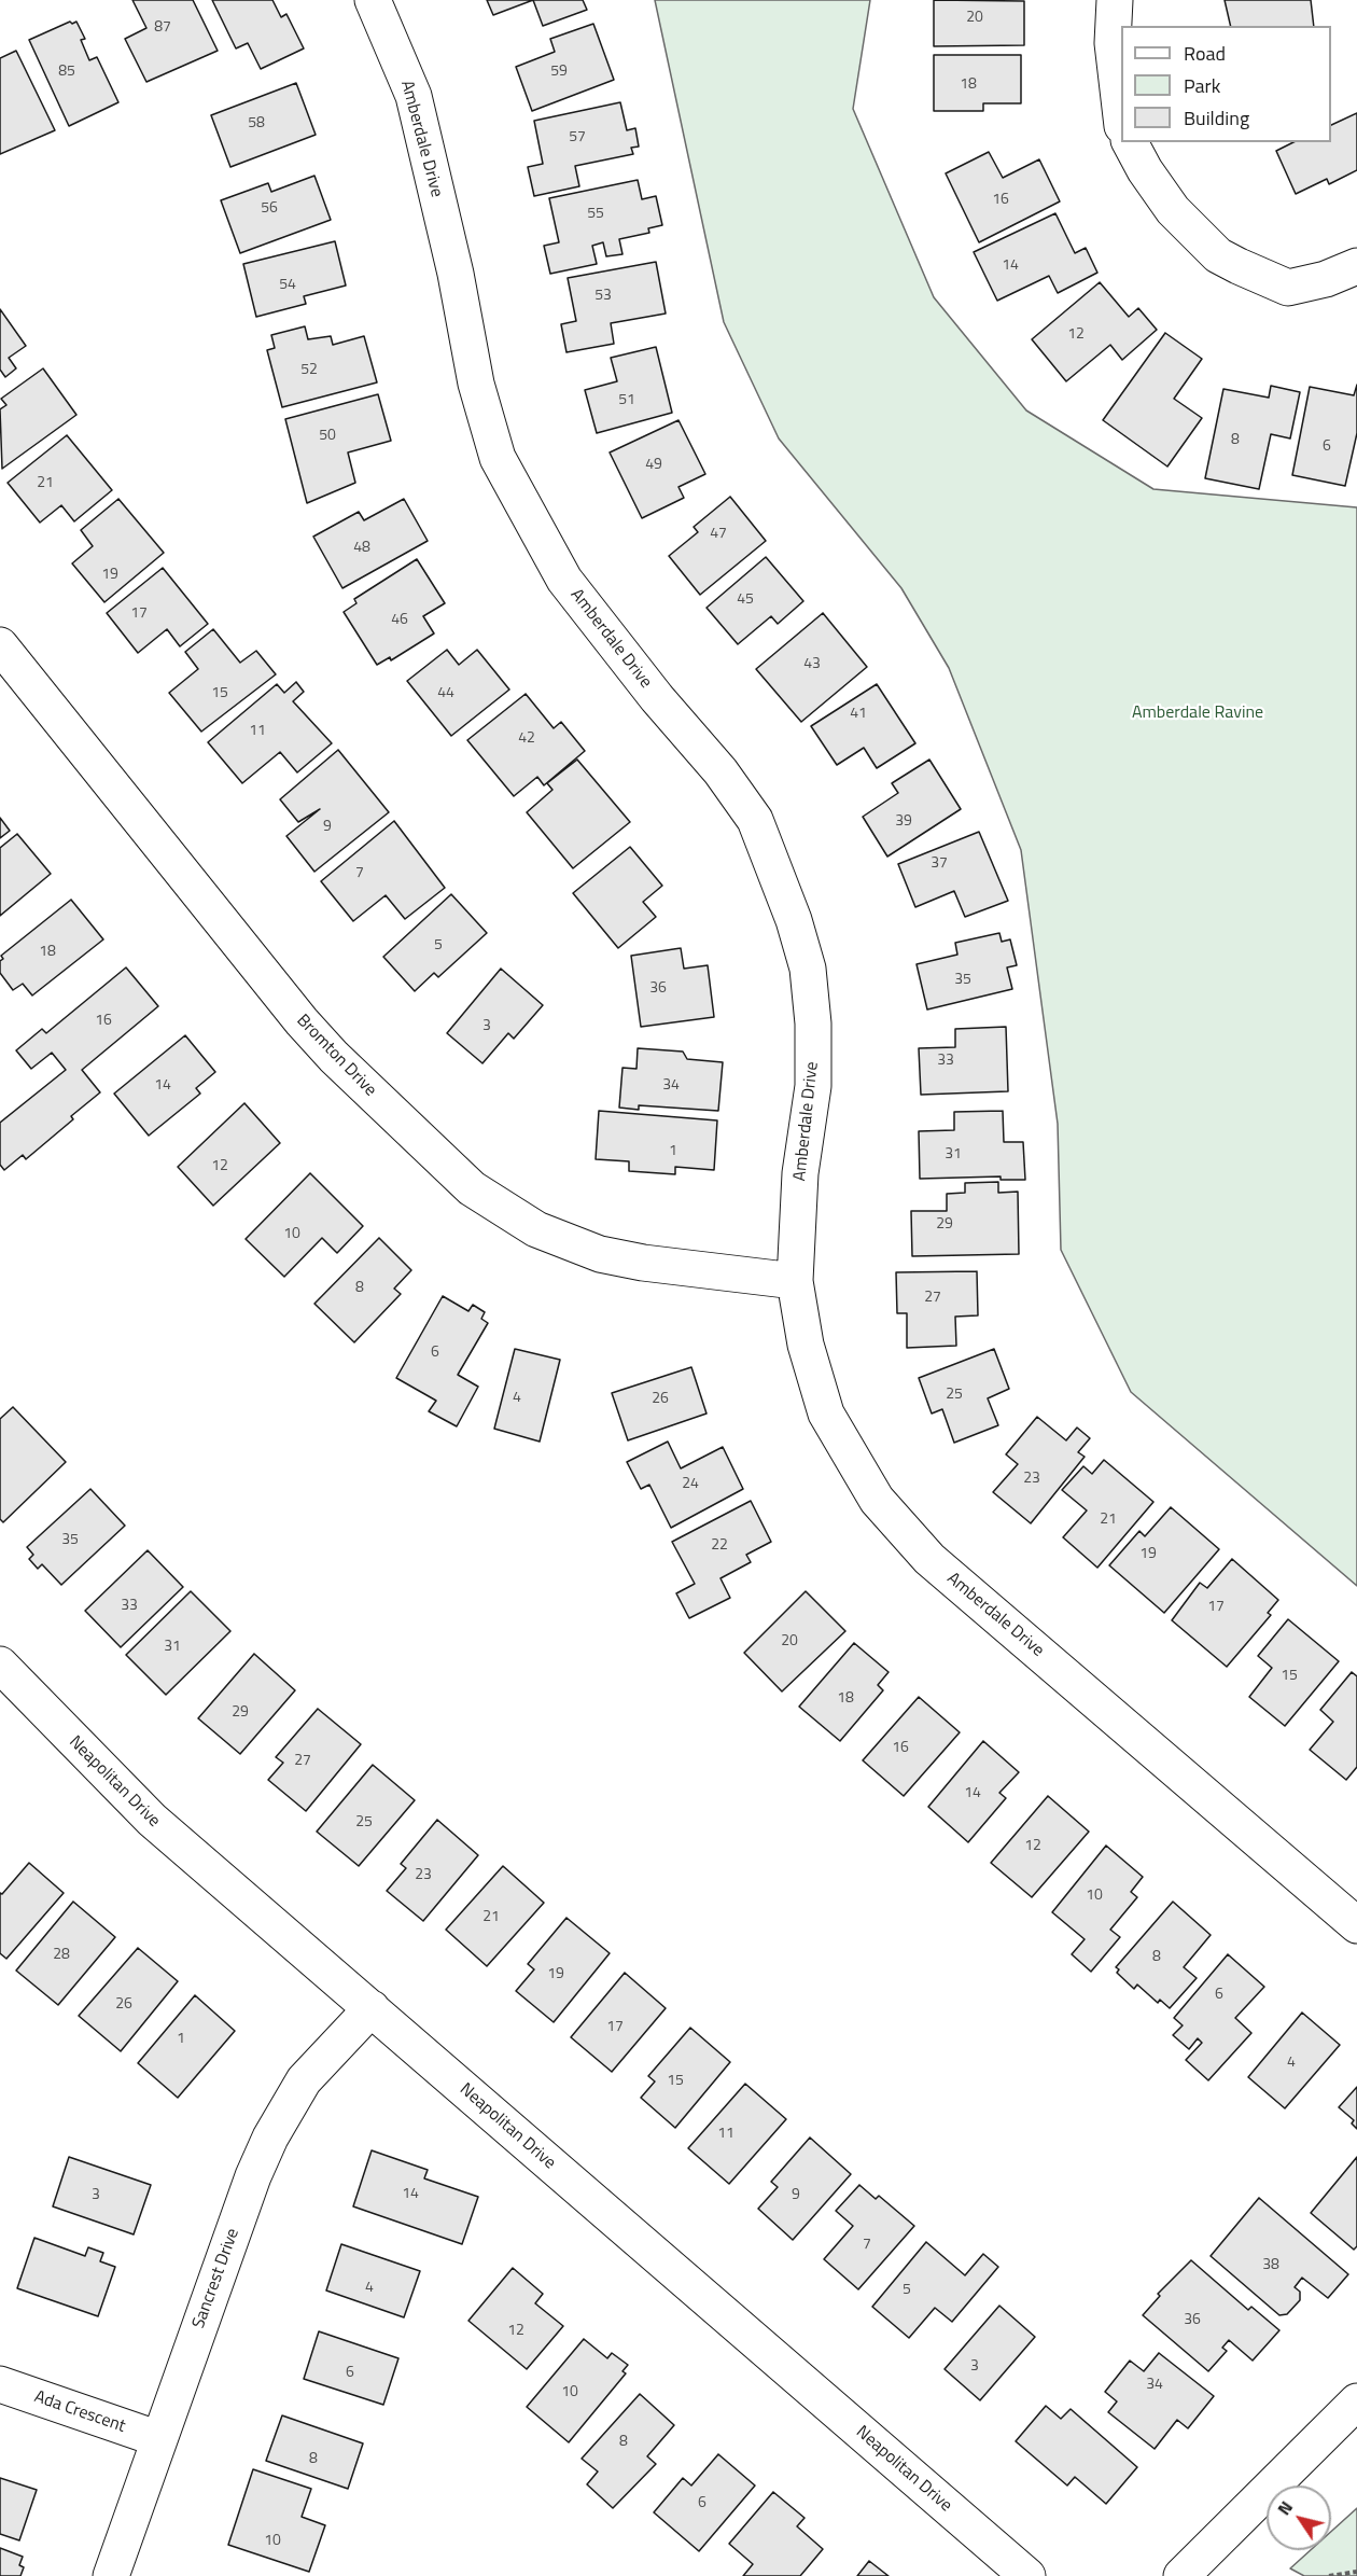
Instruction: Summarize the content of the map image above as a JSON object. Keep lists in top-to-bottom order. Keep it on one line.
{"streets":{"street":["Amberdale Drive","Bromton Drive","Neapolitan Drive","Sancrest Drive","Ada Crescent"]},"crossings":[["Amberdale Drive","Bromton Drive"],["Neapolitan Drive","Sancrest Drive"],["Sancrest Drive","Ada Crescent"]],"parks":["Amberdale Ravine"],"house_numbers":["20","87","85","59","18","58","57","16","56","55","14","54","53","12","52","51","50","8","6","49","21","47","48","19","45","17","46","43","15","44","41","11","42","39","9","37","7","5","18","35","36","16","3","33","14","34","1","31","12","29","10","8","27","6","25","4","26","23","24","21","35","22","19","33","17","20","31","15","18","29","16","27","14","25","12","23","10","21","28","8","19","6","26","17","1","4","15","11","14","3","9","7","38","4","5","36","12","3","6","34","10","8","8","6","10"],"legend":["Road","Park","Building"],"north":"top left"}
